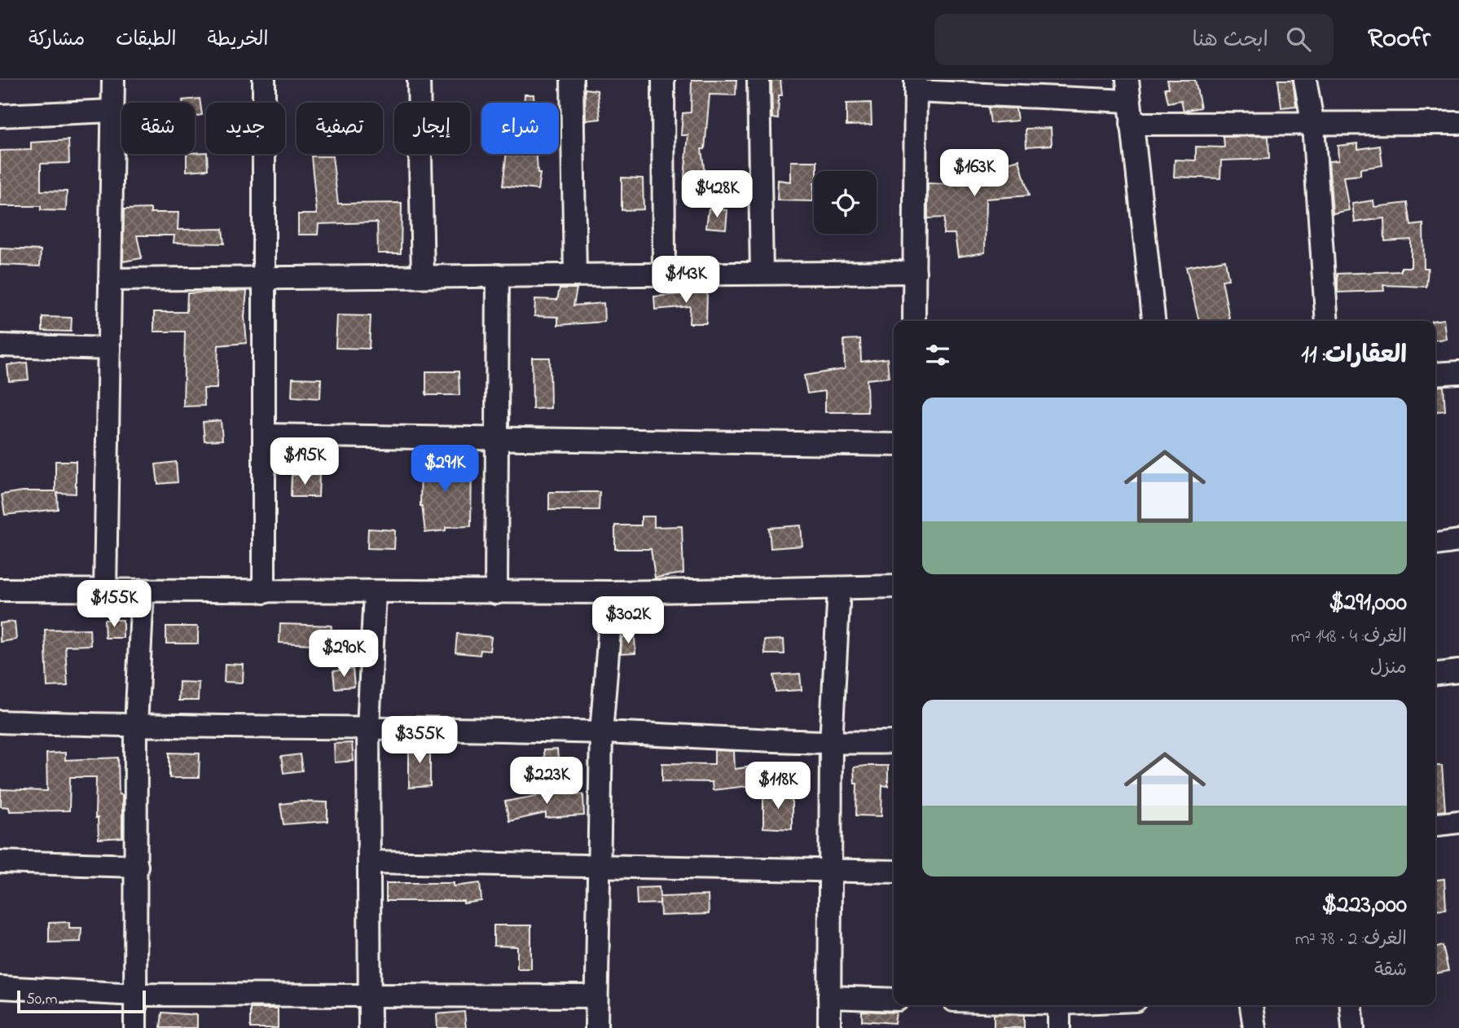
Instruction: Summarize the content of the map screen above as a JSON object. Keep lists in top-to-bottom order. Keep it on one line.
{"scale_bar":"50 m","page":{"header":"Roofr","search":"ابحث هنا","nav":["الخريطة","الطبقات","مشاركة"],"chip":["شراء","إيجار","تصفية","جديد","شقة"],"price":["$163K","$428K","$143K","$195K","$291K","$155K","$302K","$290K","$355K","$223K","$118K"],"heading":"العقارات: 11","list":[{"name":"$291,000","note":"الغرف: 4 · 148 m² · منزل"},{"name":"$223,000","note":"الغرف: 2 · 78 m² · شقة"}],"scale":"50 m"}}
